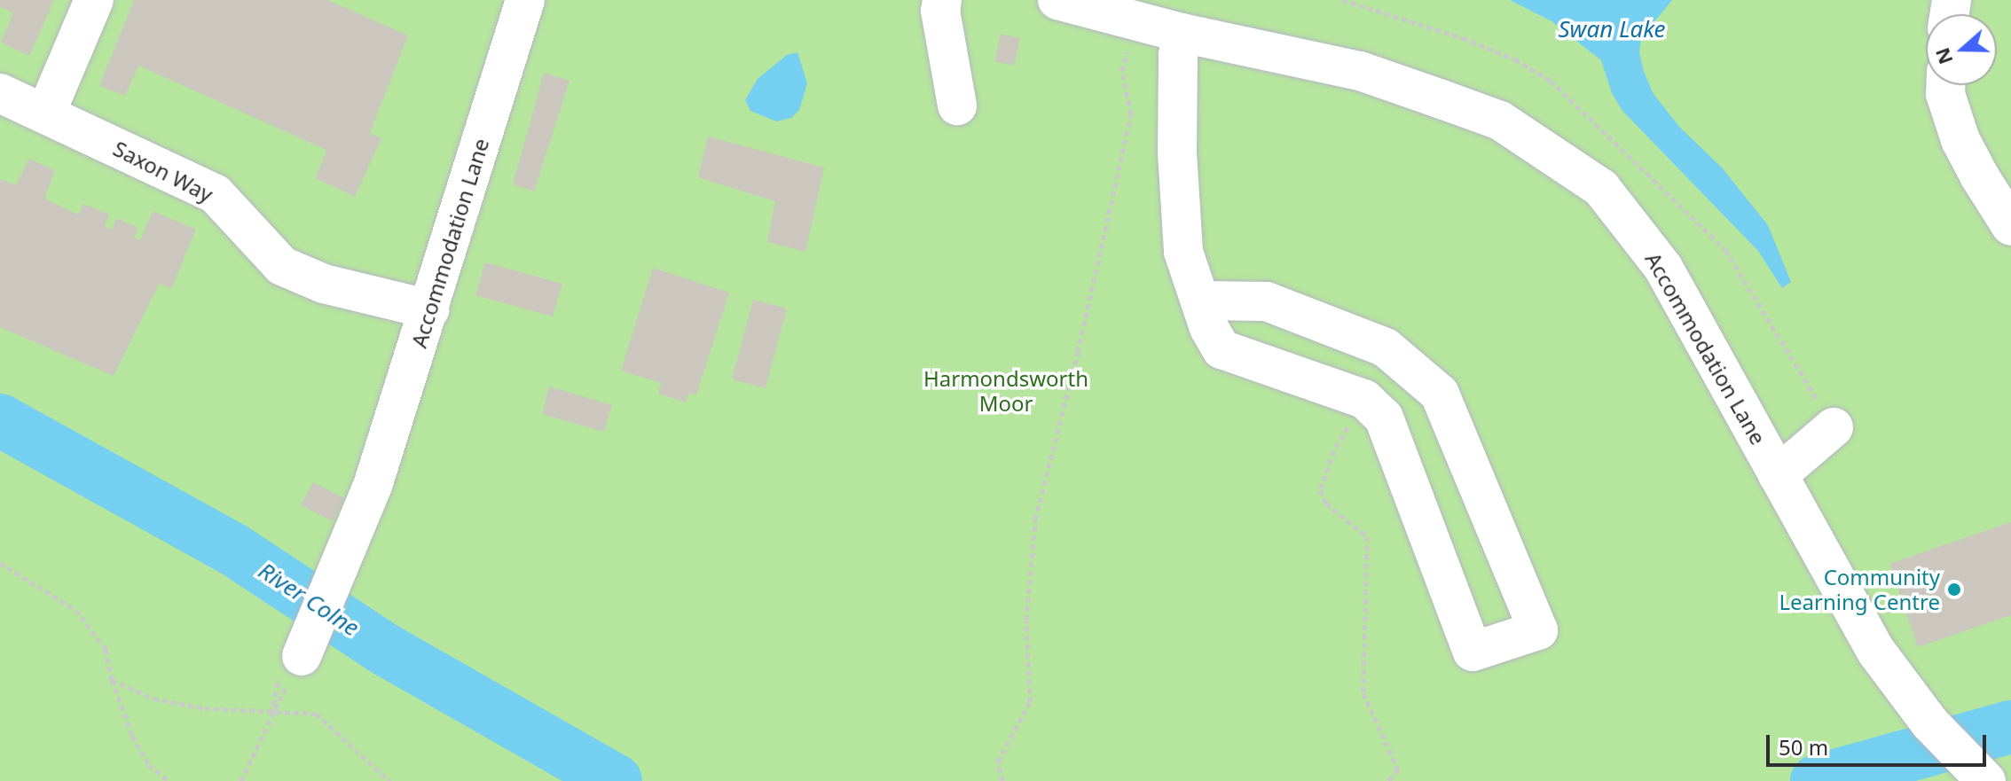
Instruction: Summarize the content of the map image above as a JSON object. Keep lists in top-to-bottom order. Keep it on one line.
{"streets":{"street":["Saxon Way","Accommodation Lane"]},"crossings":[["Saxon Way","Accommodation Lane"]],"water":["Swan Lake","River Colne"],"parks":["Harmondsworth Moor"],"places":["Community Learning Centre"],"scale_bar":"50 m","north":"left"}
